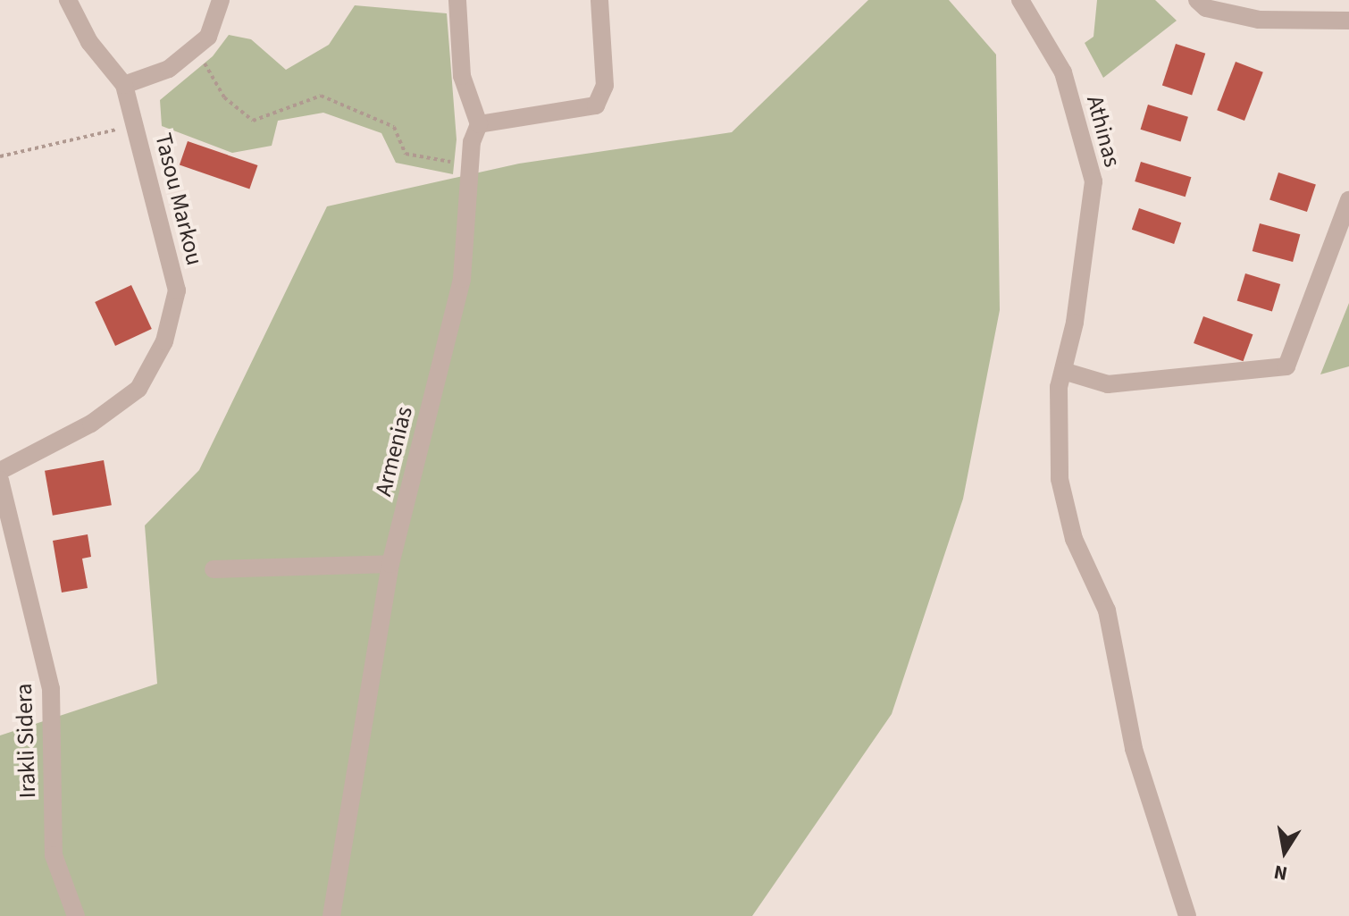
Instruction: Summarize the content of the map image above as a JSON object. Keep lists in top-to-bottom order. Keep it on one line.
{"streets":{"street":["Athinas","Tasou Markou","Armenias","Irakli Sidera"]},"north":"bottom"}
